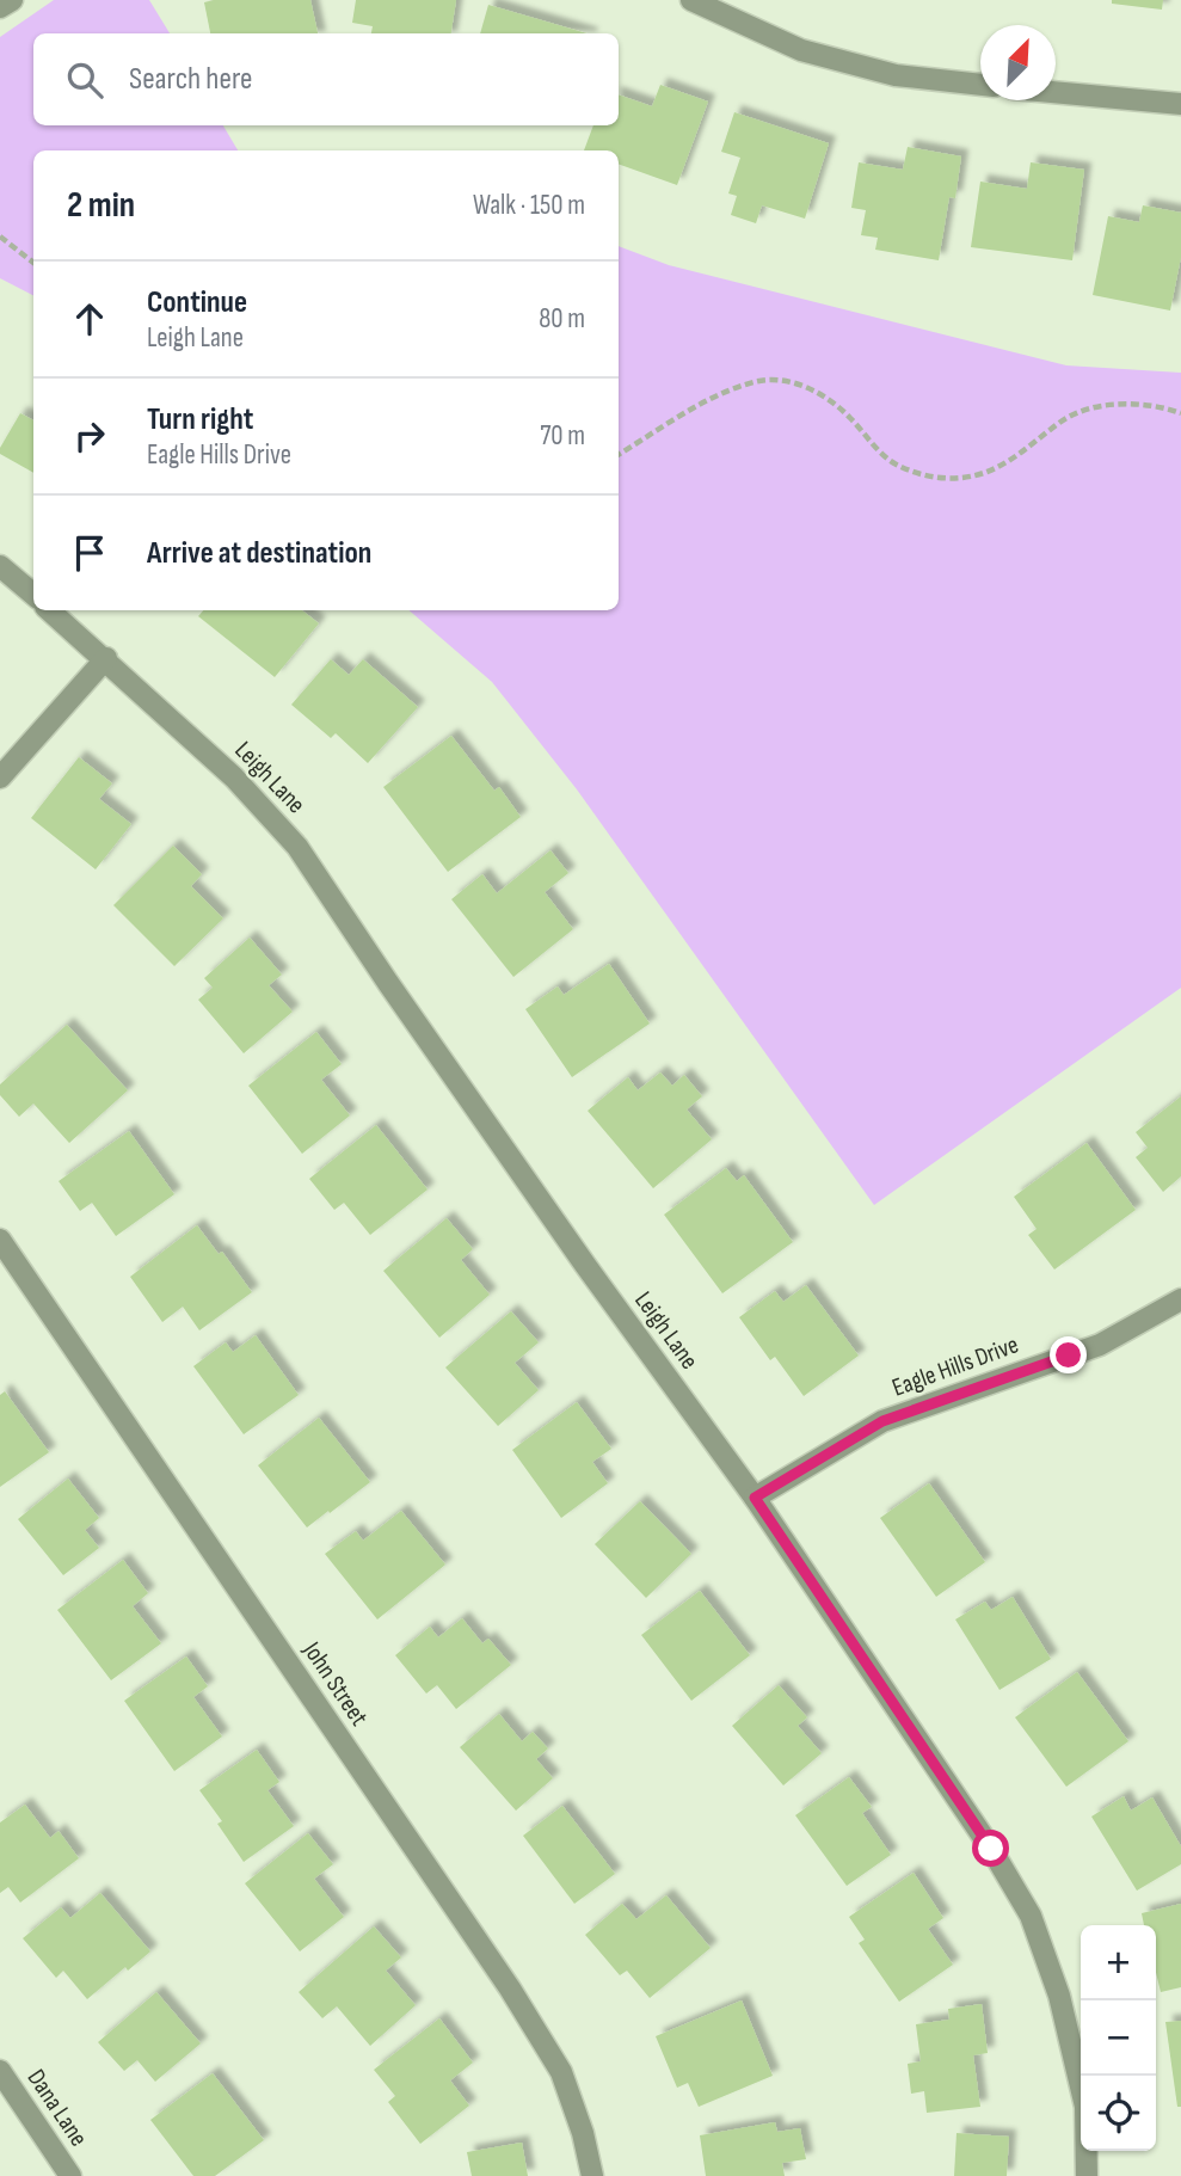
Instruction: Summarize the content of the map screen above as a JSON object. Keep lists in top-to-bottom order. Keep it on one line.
{"streets":{"street":["Leigh Lane","Eagle Hills Drive","John Street","Dana Lane"]},"crossings":[["Leigh Lane","Eagle Hills Drive"]],"north":"top right","page":{"search":"Search here","heading":["2 min","Walk · 150 m"],"list":[["Continue","Leigh Lane","80 m"],["Turn right","Eagle Hills Drive","70 m"],"Arrive at destination"],"map_buttons":["+","−"]}}
